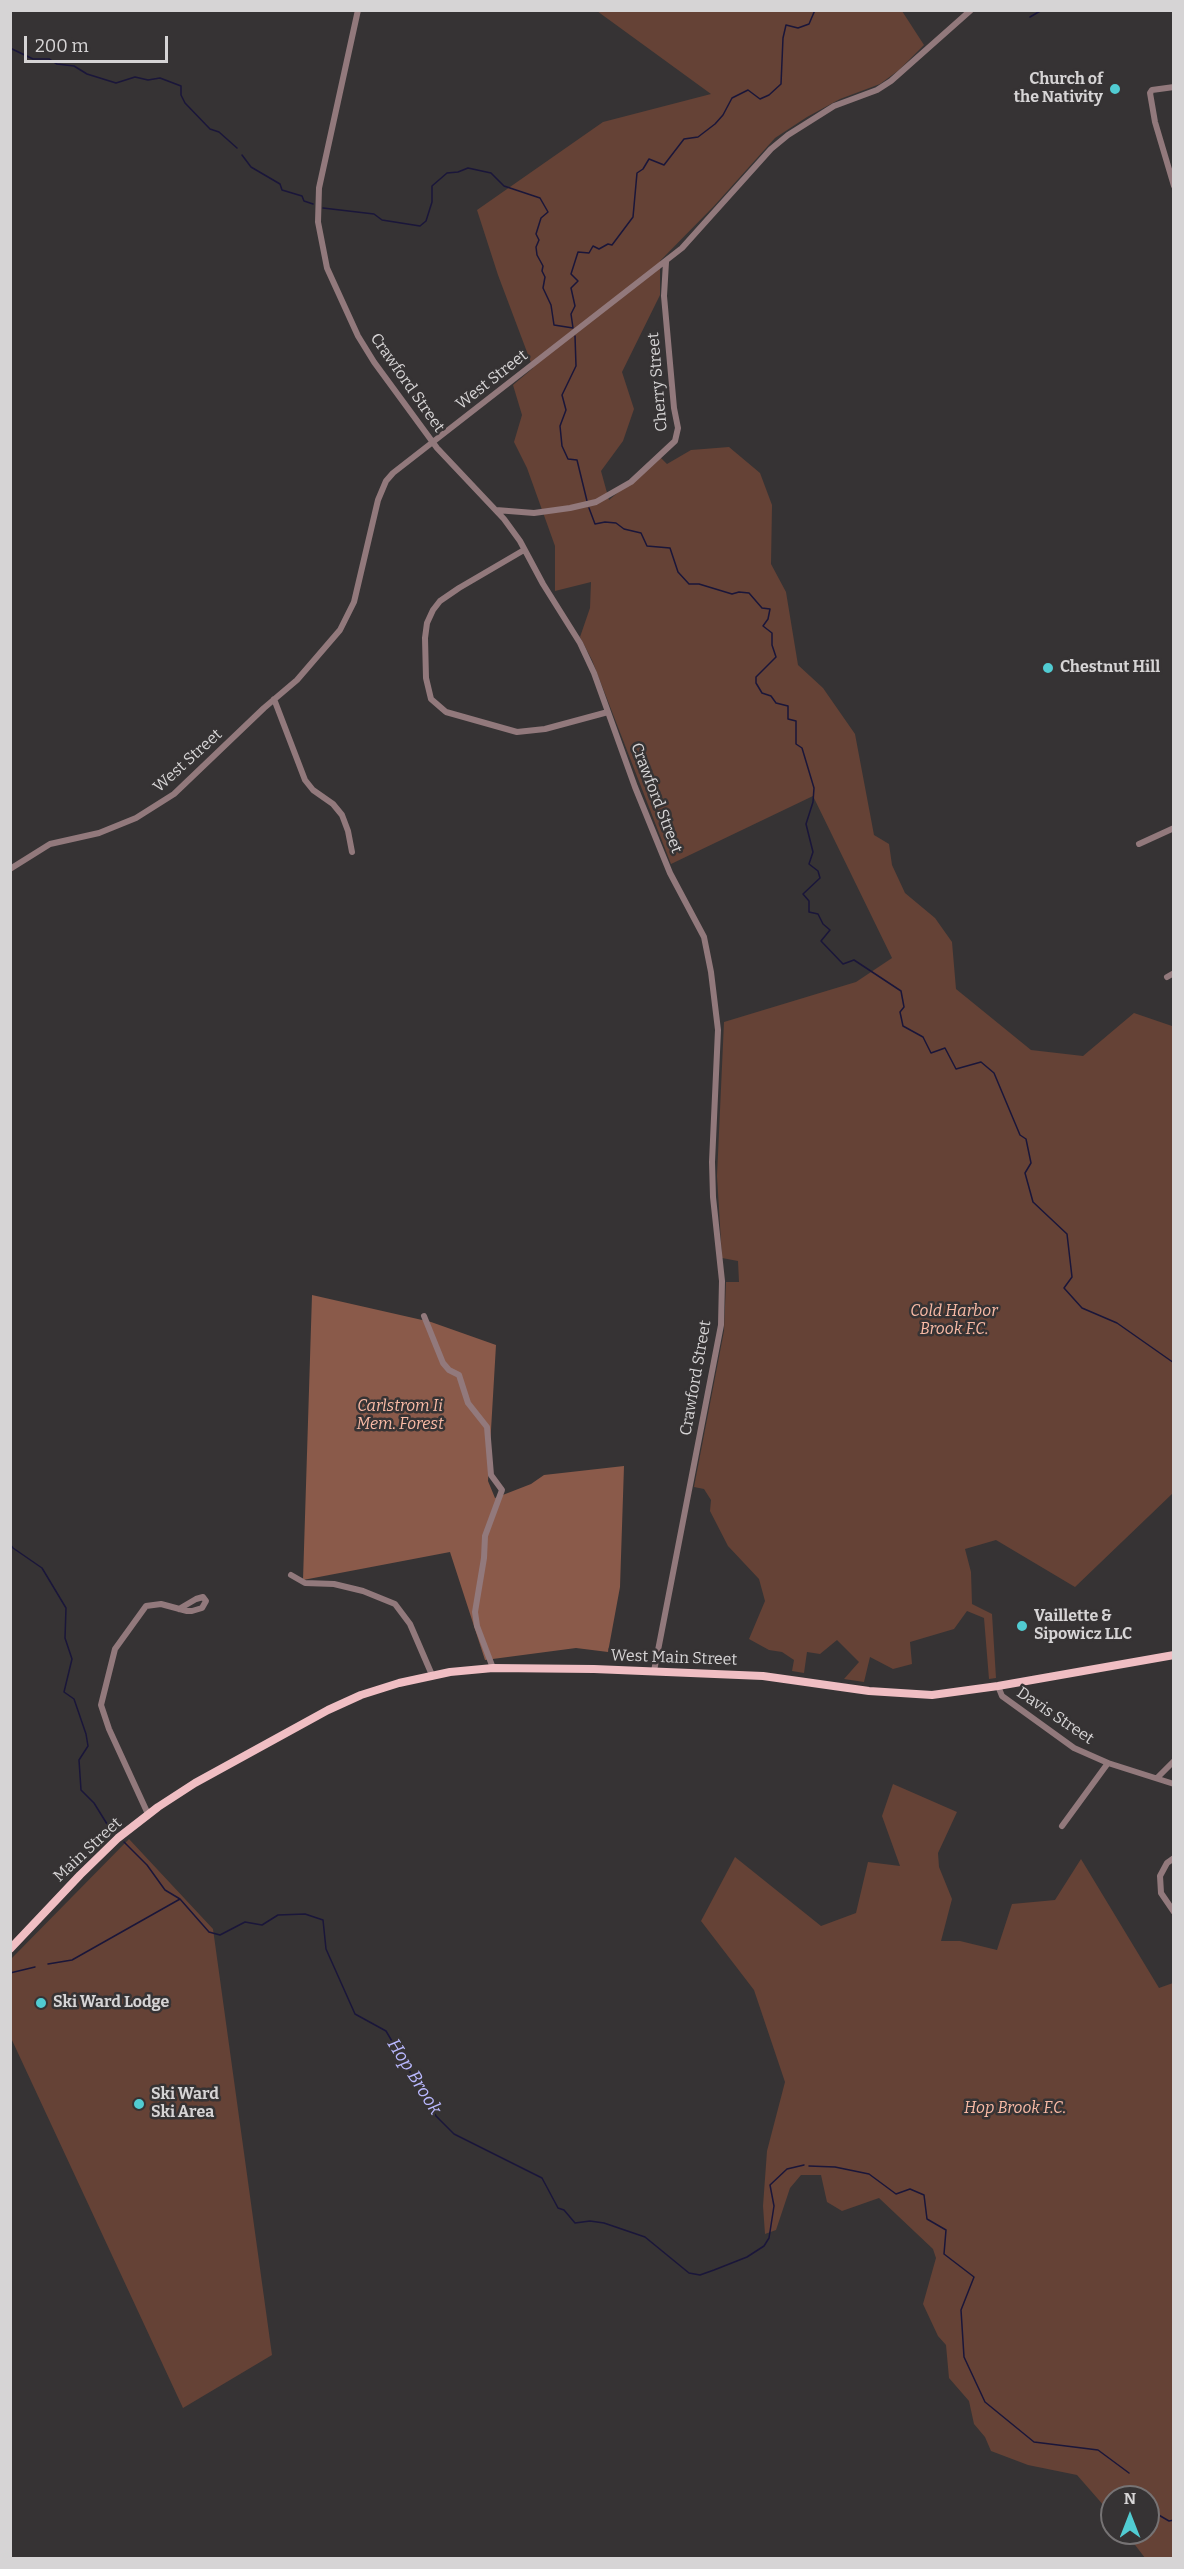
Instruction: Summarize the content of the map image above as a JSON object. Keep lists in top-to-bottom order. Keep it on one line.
{"streets":{"main road":["West Main Street","Main Street"],"street":["West Street","Cherry Street","Crawford Street","Davis Street"]},"crossings":[["West Street","Cherry Street"],["West Street","Crawford Street"],["Cherry Street","Crawford Street"],["Crawford Street","West Main Street"],["West Main Street","Davis Street"],["West Main Street","Main Street"]],"water":["Hop Brook"],"parks":["Cold Harbor Brook F.C.","Carlstrom Ii Mem. Forest","Hop Brook F.C."],"places":["Church of the Nativity","Chestnut Hill","Vaillette & Sipowicz LLC","Ski Ward Lodge","Ski Ward Ski Area"],"scale_bar":"200 m","north":"top"}
